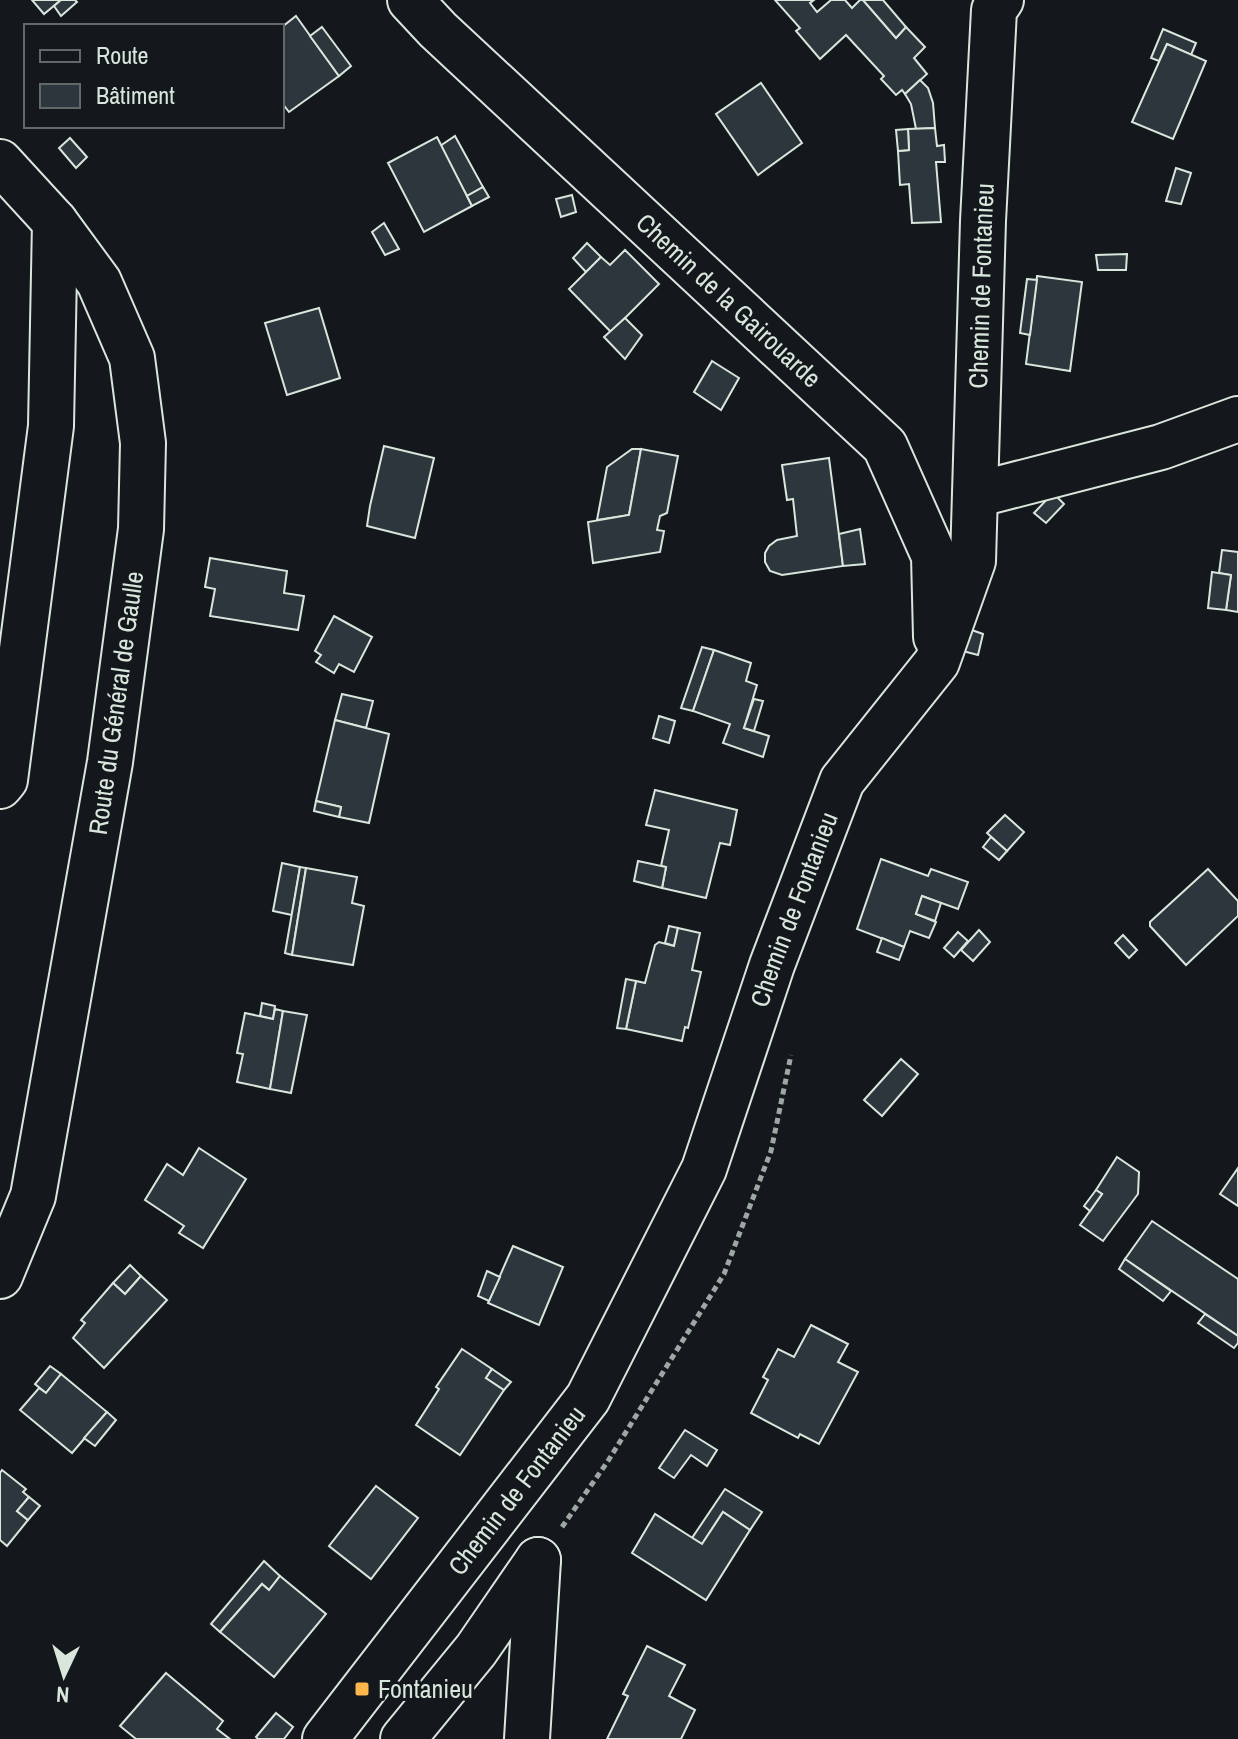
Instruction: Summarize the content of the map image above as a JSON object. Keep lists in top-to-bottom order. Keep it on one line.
{"streets":{"street":["Chemin de Fontanieu","Chemin de la Gairouarde","Route du Général de Gaulle"]},"crossings":[["Chemin de Fontanieu","Chemin de la Gairouarde"]],"places":{"transit":["Fontanieu"]},"legend":["Route","Bâtiment"],"north":"bottom"}
